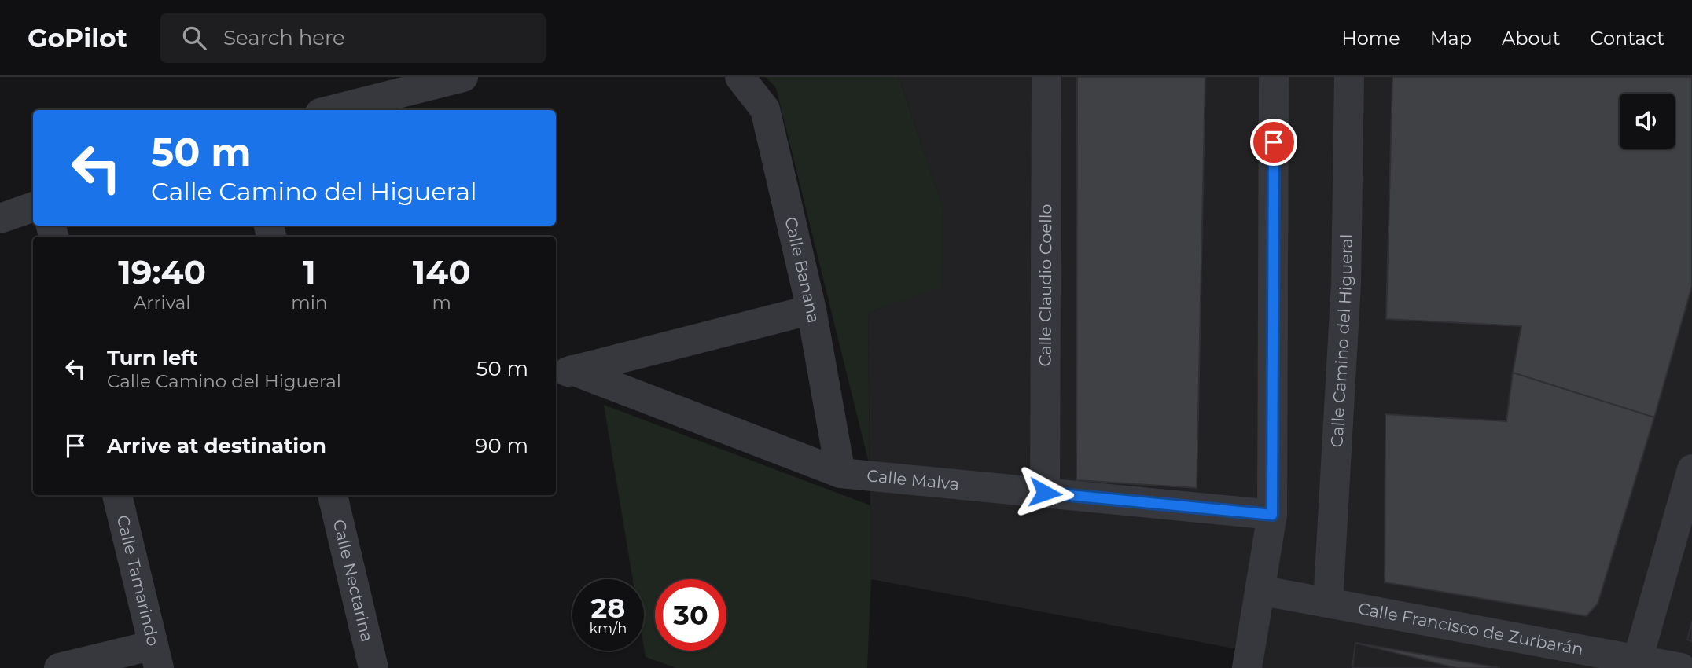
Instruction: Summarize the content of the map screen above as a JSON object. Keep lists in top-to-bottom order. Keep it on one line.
{"streets":{"street":["Calle Banana","Calle Claudio Coello","Calle Camino del Higueral","Calle Malva","Calle Tamarindo","Calle Nectarina","Calle Francisco de Zurbarán"]},"crossings":[["Calle Banana","Calle Malva"],["Calle Claudio Coello","Calle Malva"],["Calle Camino del Higueral","Calle Francisco de Zurbarán"]],"page":{"header":"GoPilot","search":"Search here","nav":["Home","Map","About","Contact"],"turn":["50 m","Calle Camino del Higueral"],"eta":["19:40","Arrival","1","min","140","m"],"list":[{"name":"Turn left","note":"Calle Camino del Higueral","value":"50 m"},{"name":"Arrive at destination","value":"90 m"}],"speed":"28 km/h","limit":"30"}}
